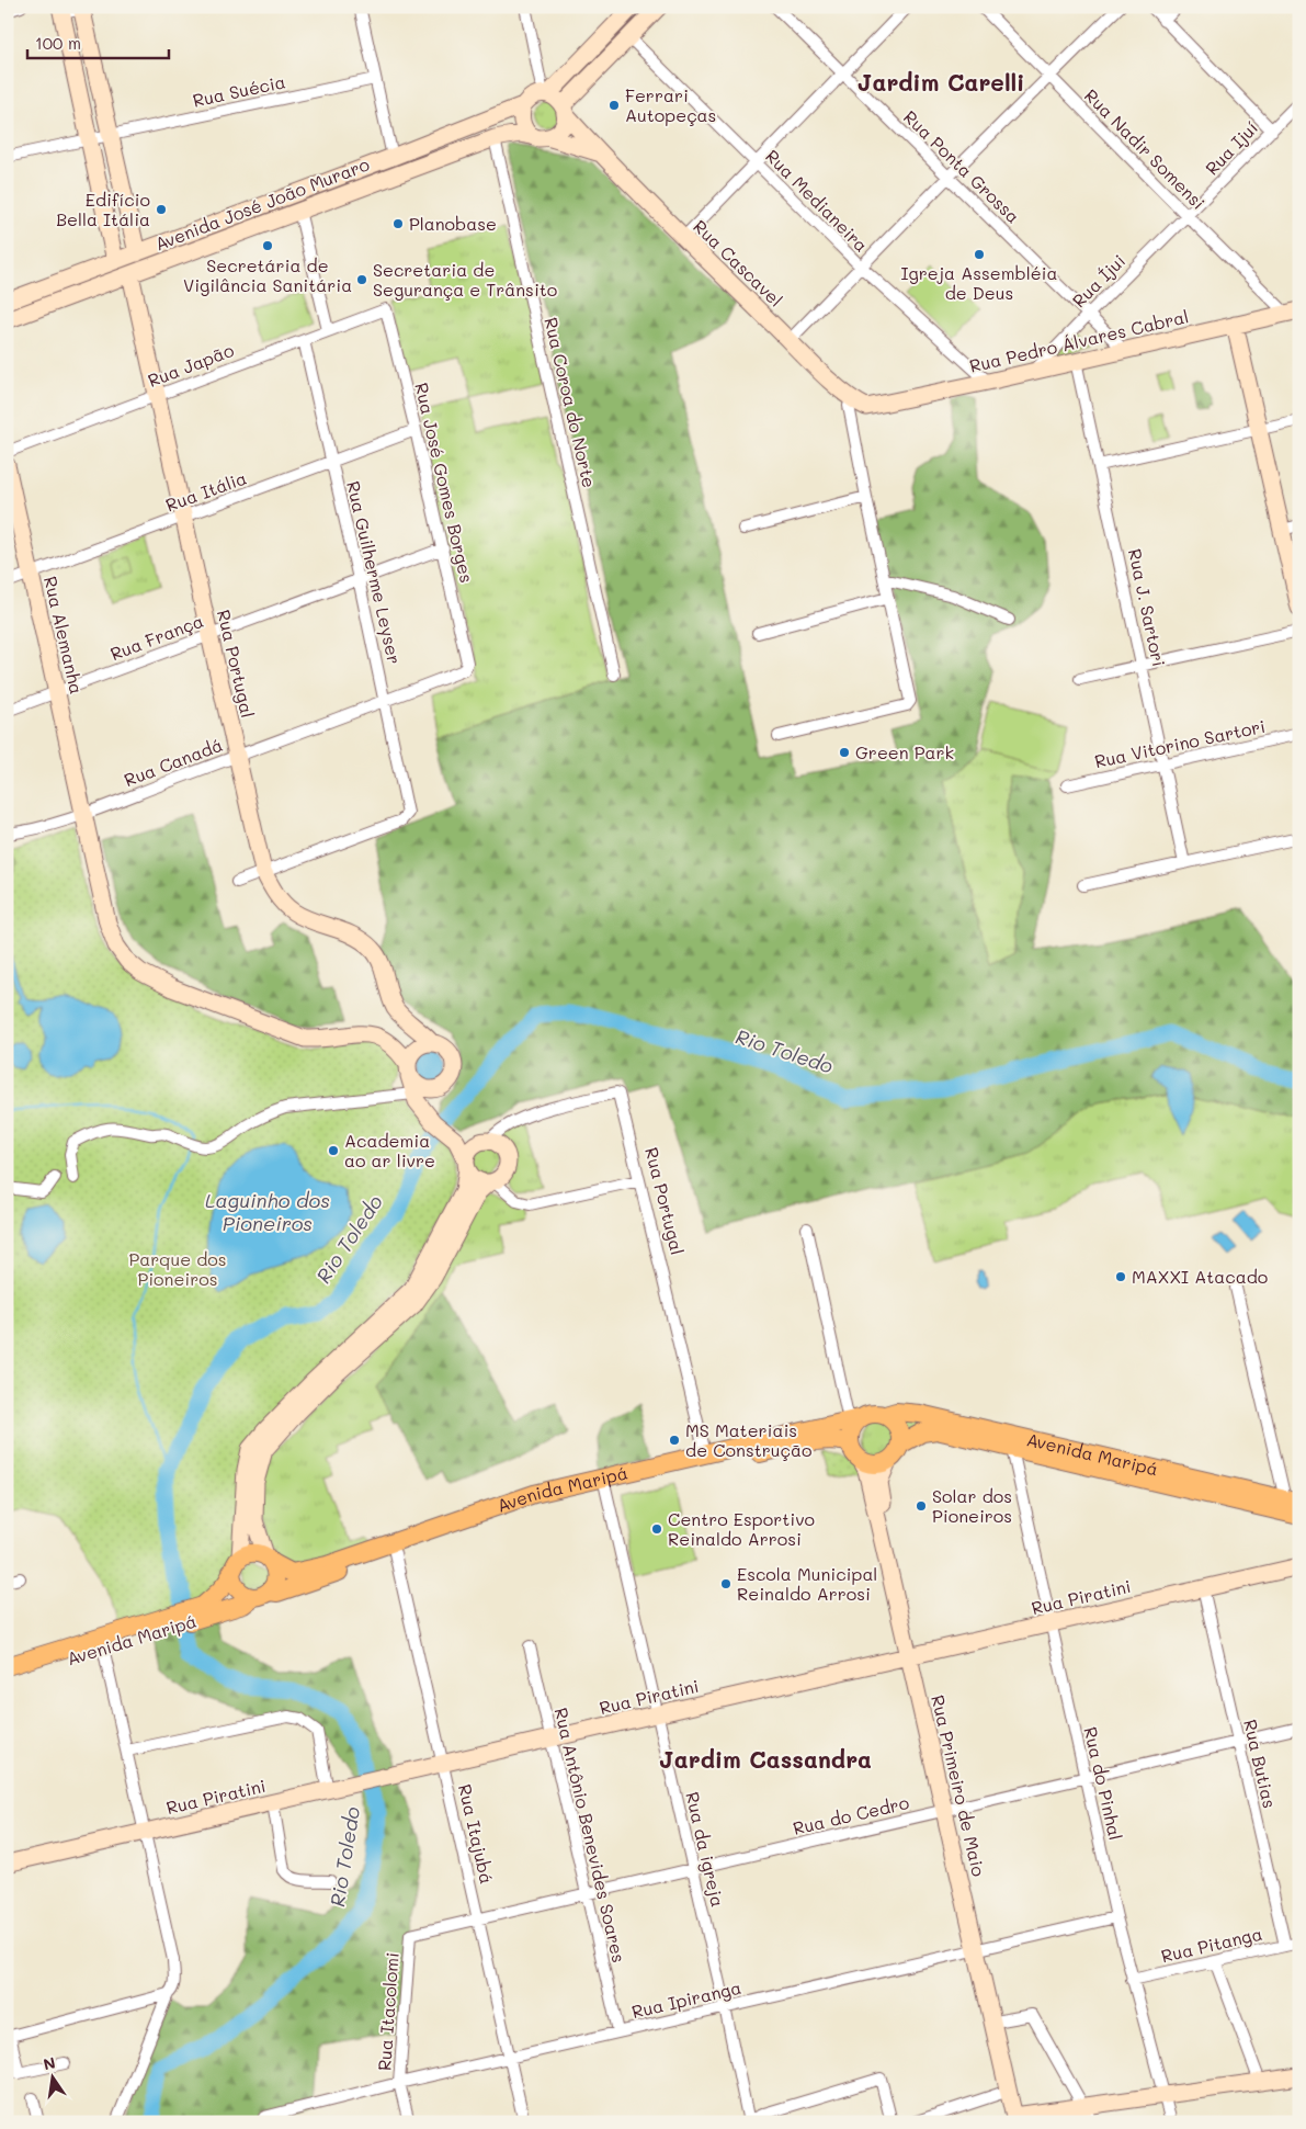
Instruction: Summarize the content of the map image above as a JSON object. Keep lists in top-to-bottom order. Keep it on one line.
{"streets":{"main road":["Avenida Maripá"],"street":["Rua Suécia","Rua Ijuí","Rua Nadir Somensi","Rua Ponta Grossa","Rua Medianeira","Avenida José João Muraro","Rua Cascavel","Rua Íjui","Rua Pedro Álvares Cabral","Rua Japão","Rua Coroa do Norte","Rua José Gomes Borges","Rua Itália","Rua Guilherme Leyser","Rua J. Sartori","Rua Alemanha","Rua França","Rua Portugal","Rua Vitorino Sartori","Rua Canadá","Rua Piratini","Rua Butias","Rua do Pinhal","Rua Primeiro de Maio","Rua do Cedro","Rua Itajubá","Rua Antônio Benevides Soares","Rua da igreja","Rua Pitanga","Rua Ipiranga","Rua Itacolomi"]},"crossings":[["Rua Ijuí","Rua Nadir Somensi"],["Rua Ijuí","Rua Íjui"],["Rua Nadir Somensi","Rua Íjui"],["Rua Nadir Somensi","Rua Pedro Álvares Cabral"],["Rua Ponta Grossa","Rua Íjui"],["Rua Ponta Grossa","Rua Pedro Álvares Cabral"],["Rua Medianeira","Rua Pedro Álvares Cabral"],["Avenida José João Muraro","Rua Cascavel"],["Avenida José João Muraro","Rua Coroa do Norte"],["Avenida José João Muraro","Rua Portugal"],["Rua Cascavel","Rua Pedro Álvares Cabral"],["Rua Íjui","Rua Pedro Álvares Cabral"],["Rua Pedro Álvares Cabral","Rua J. Sartori"],["Rua Japão","Rua José Gomes Borges"],["Rua Japão","Rua Guilherme Leyser"],["Rua Japão","Rua Portugal"],["Rua José Gomes Borges","Rua Itália"],["Rua José Gomes Borges","Rua França"],["Rua José Gomes Borges","Rua Canadá"],["Rua Itália","Rua Guilherme Leyser"],["Rua Itália","Rua Alemanha"],["Rua Itália","Rua Portugal"],["Rua Guilherme Leyser","Rua França"],["Rua Guilherme Leyser","Rua Portugal"],["Rua Guilherme Leyser","Rua Canadá"],["Rua J. Sartori","Rua Vitorino Sartori"],["Rua Alemanha","Rua França"],["Rua Alemanha","Rua Portugal"],["Rua Alemanha","Rua Canadá"],["Rua França","Rua Portugal"],["Rua Portugal","Rua Canadá"],["Rua Portugal","Avenida Maripá"],["Avenida Maripá","Rua do Pinhal"],["Avenida Maripá","Rua Primeiro de Maio"],["Avenida Maripá","Rua Itajubá"],["Avenida Maripá","Rua da igreja"],["Rua Piratini","Rua Butias"],["Rua Piratini","Rua do Pinhal"],["Rua Piratini","Rua Primeiro de Maio"],["Rua Piratini","Rua Itajubá"],["Rua Piratini","Rua Antônio Benevides Soares"],["Rua Piratini","Rua da igreja"],["Rua Butias","Rua do Cedro"],["Rua Butias","Rua Pitanga"],["Rua do Pinhal","Rua do Cedro"],["Rua do Pinhal","Rua Pitanga"],["Rua do Pinhal","Rua Ipiranga"],["Rua Primeiro de Maio","Rua do Cedro"],["Rua Primeiro de Maio","Rua Ipiranga"],["Rua do Cedro","Rua Itajubá"],["Rua do Cedro","Rua Antônio Benevides Soares"],["Rua do Cedro","Rua da igreja"],["Rua do Cedro","Rua Itacolomi"],["Rua Itajubá","Rua Ipiranga"],["Rua Antônio Benevides Soares","Rua Ipiranga"],["Rua da igreja","Rua Ipiranga"],["Rua Ipiranga","Rua Itacolomi"]],"districts":["Jardim Carelli","Jardim Cassandra"],"water":["Rio Toledo","Laguinho dos Pioneiros"],"parks":["Parque dos Pioneiros"],"places":["Ferrari Autopeças","Edifício Bella Itália","Planobase","Secretária de Vigilância Sanitária","Igreja Assembléia de Deus","Secretaria de Segurança e Trânsito","Green Park","Academia ao ar livre","MAXXI Atacado","MS Materiais de Construção","Solar dos Pioneiros","Centro Esportivo Reinaldo Arrosi","Escola Municipal Reinaldo Arrosi"],"scale_bar":"100 m","north":"top"}
